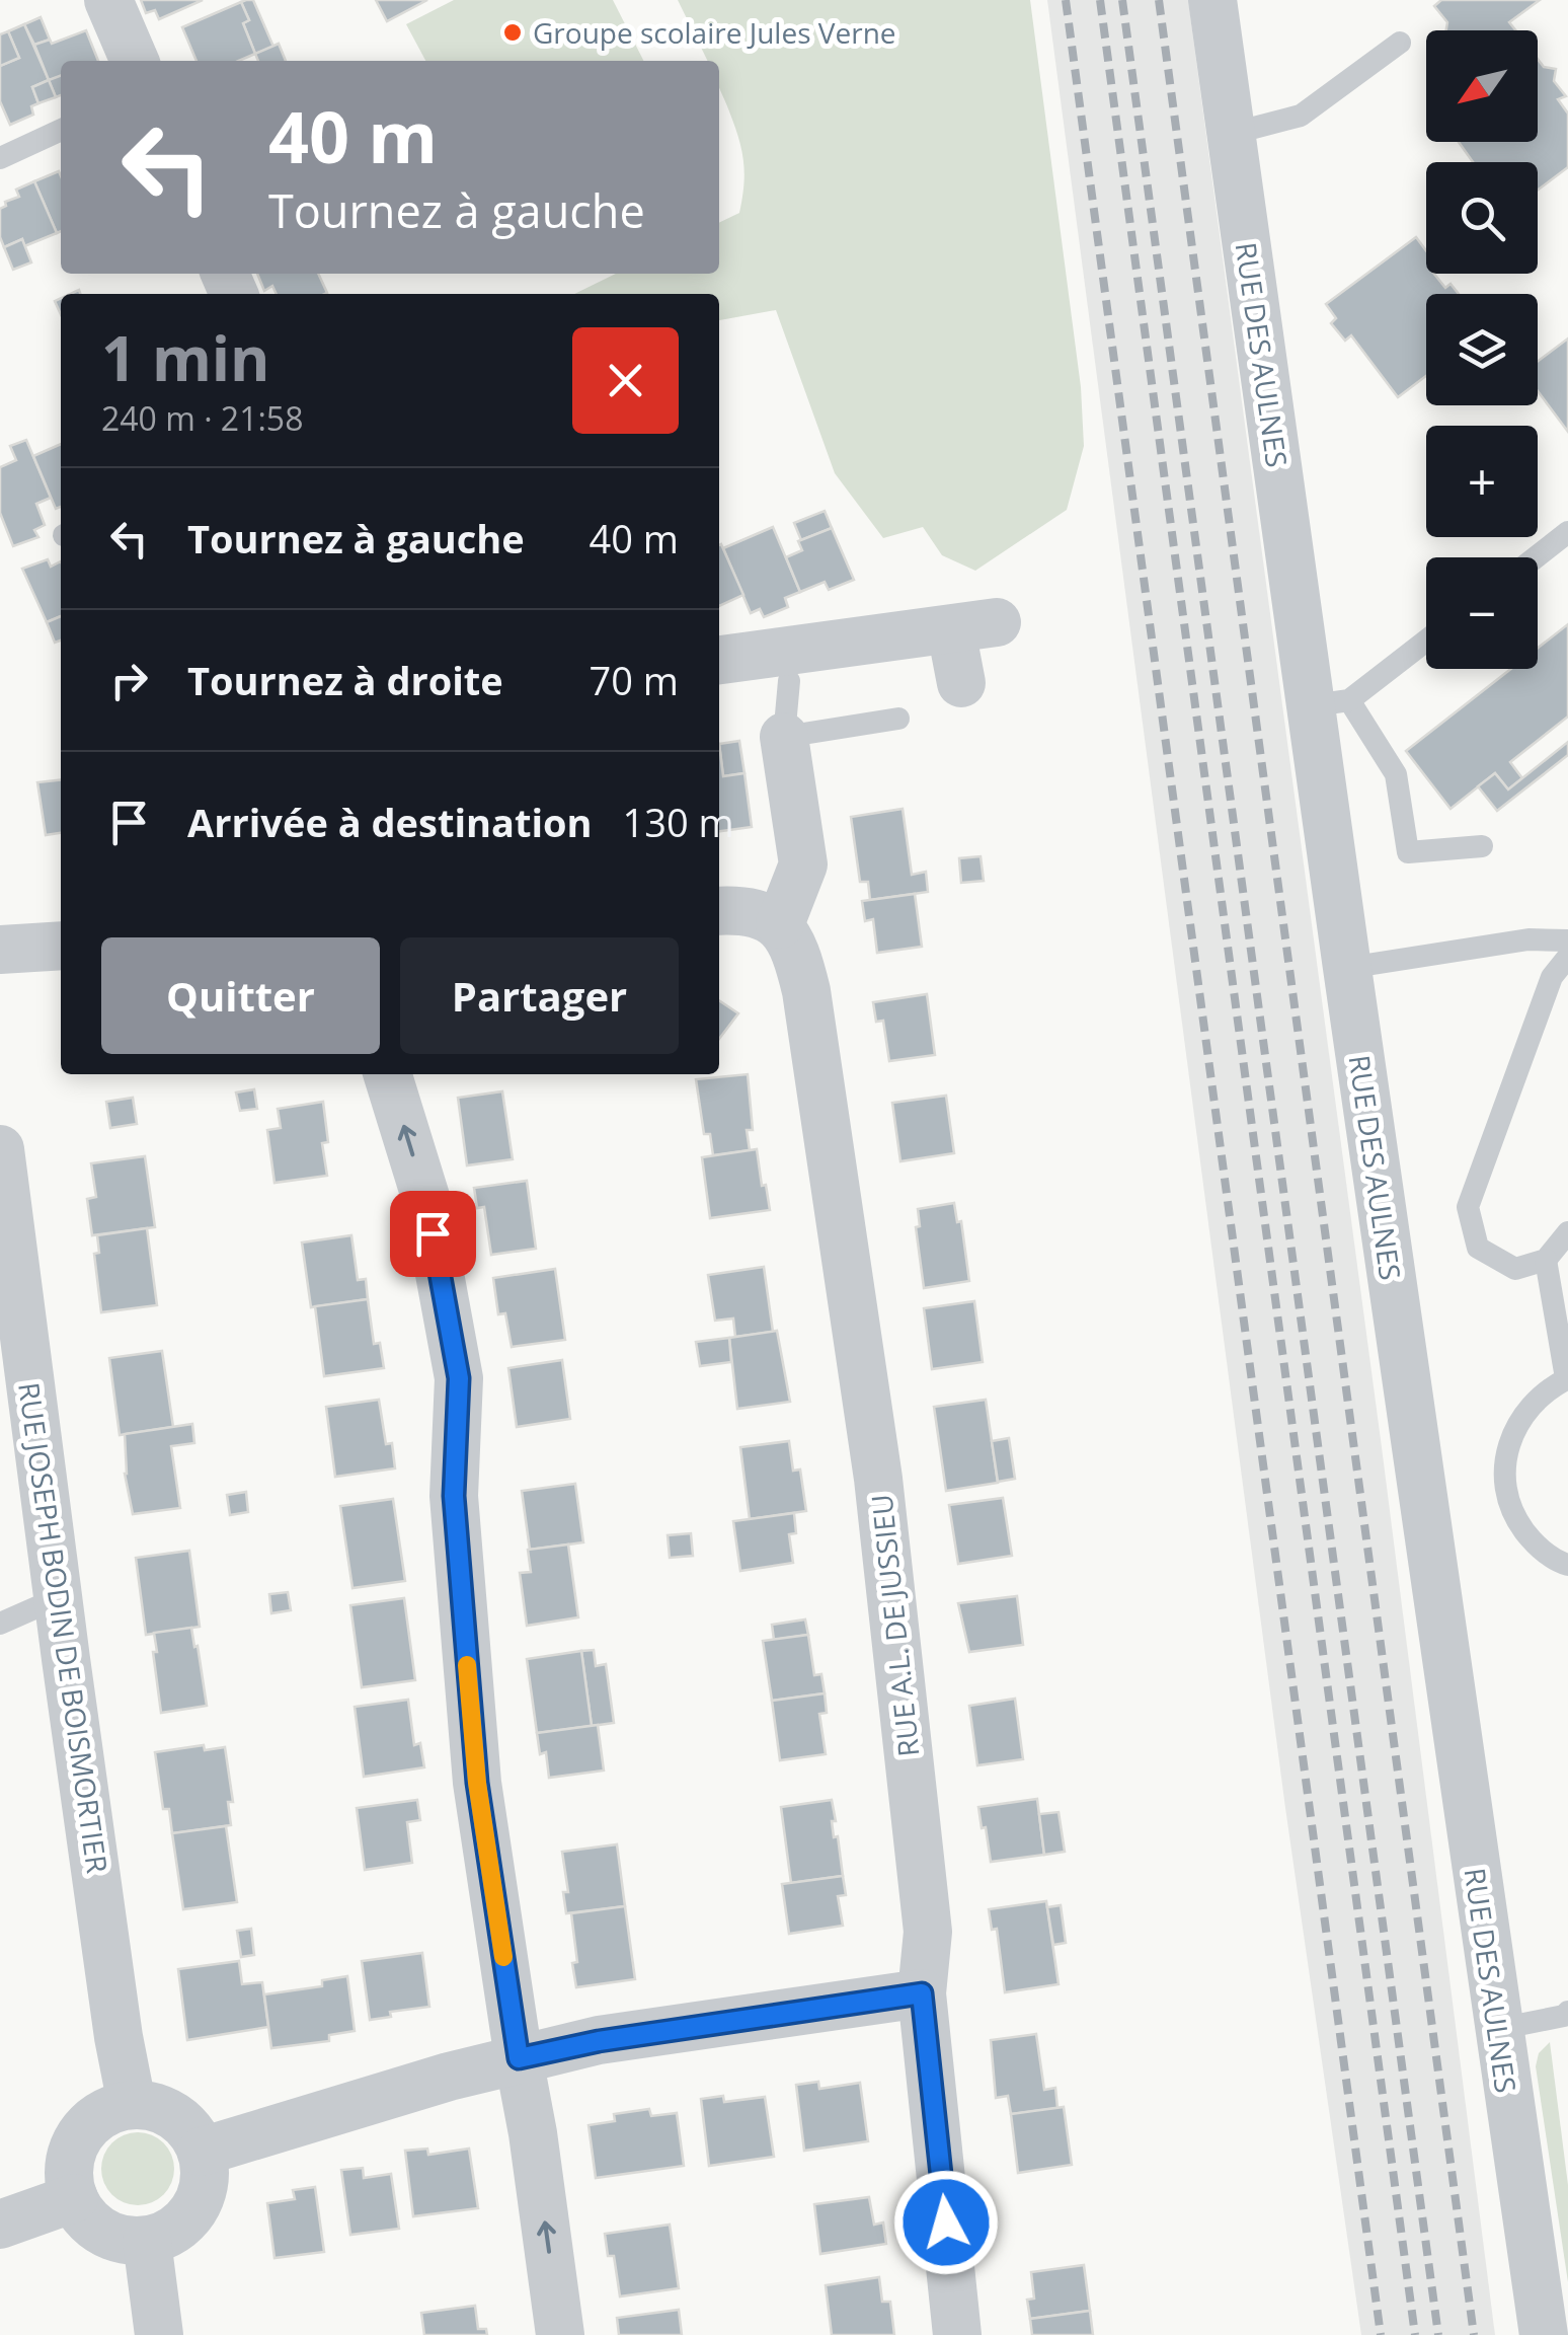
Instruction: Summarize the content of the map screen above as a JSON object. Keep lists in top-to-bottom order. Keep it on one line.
{"streets":{"street":["RUE DES AULNES","RUE A.L. DE JUSSIEU","RUE JOSEPH BODIN DE BOISMORTIER"]},"places":["Groupe scolaire Jules Verne"],"north":"bottom left","page":{"map_buttons":["+","−"],"turn":["40 m","Tournez à gauche"],"heading":["1 min","240 m · 21:58"],"list":[{"name":"Tournez à gauche","value":"40 m"},{"name":"Tournez à droite","value":"70 m"},{"name":"Arrivée à destination","value":"130 m"}],"buttons":["Quitter","Partager"]}}
